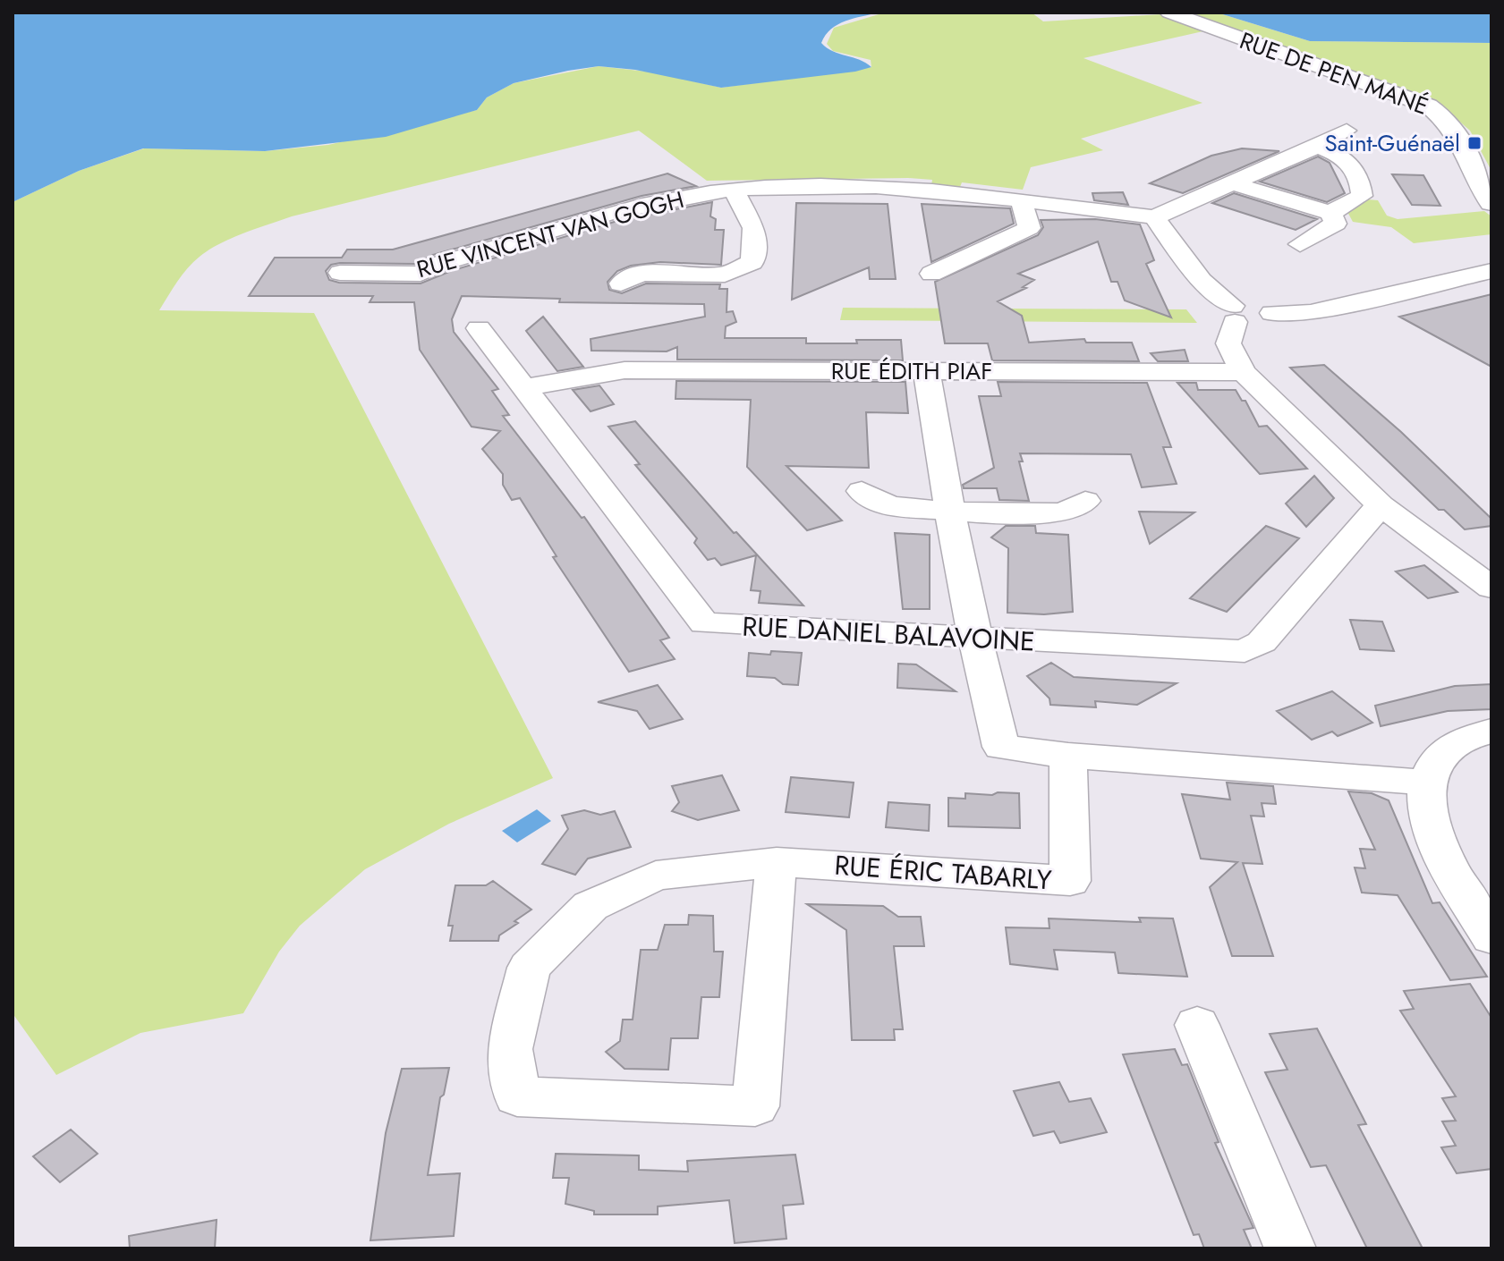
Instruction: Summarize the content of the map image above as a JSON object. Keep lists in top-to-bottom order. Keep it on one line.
{"streets":{"street":["RUE DE PEN MANÉ","RUE VINCENT VAN GOGH","RUE ÉDITH PIAF","RUE DANIEL BALAVOINE","RUE ÉRIC TABARLY"]},"crossings":[["RUE ÉDITH PIAF","RUE DANIEL BALAVOINE"]],"places":{"transit":["Saint-Guénaël"]}}
